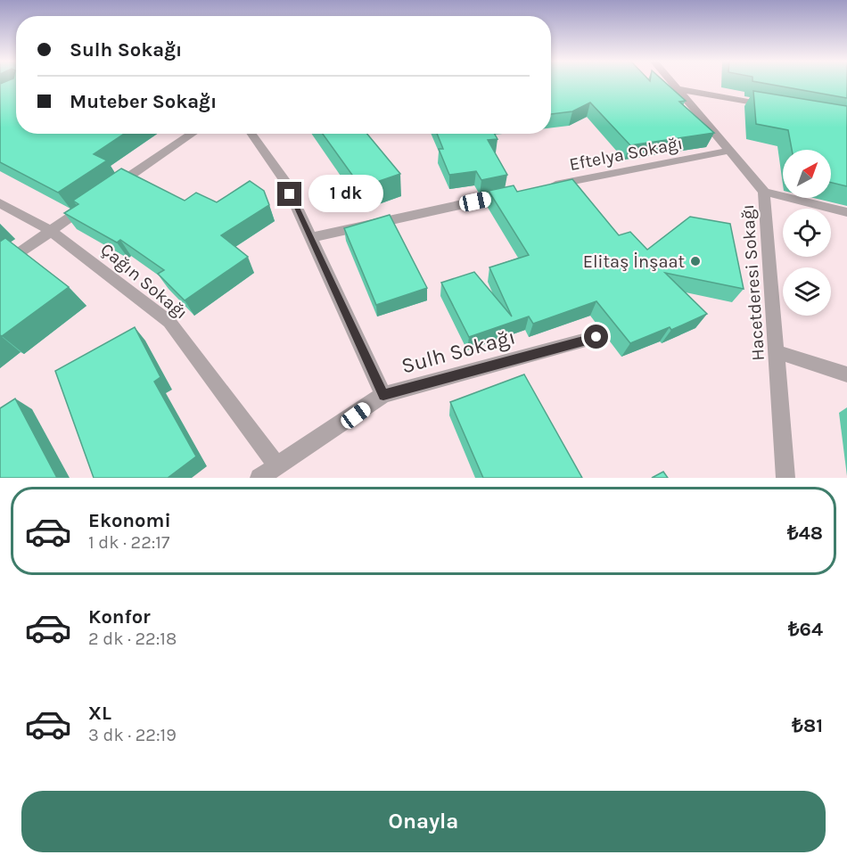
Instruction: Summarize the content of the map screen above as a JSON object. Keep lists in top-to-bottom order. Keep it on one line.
{"streets":{"street":["Eftelya Sokağı","Çağın Sokağı","Hacetderesi Sokağı","Sulh Sokağı"]},"crossings":[["Eftelya Sokağı","Hacetderesi Sokağı"],["Çağın Sokağı","Sulh Sokağı"]],"places":["Elitaş İnşaat"],"north":"top right","page":{"banner":["Sulh Sokağı","Muteber Sokağı"],"bubble":"1 dk","list":[{"name":"Ekonomi","note":"1 dk · 22:17","value":"₺48"},{"name":"Konfor","note":"2 dk · 22:18","value":"₺64"},{"name":"XL","note":"3 dk · 22:19","value":"₺81"}],"buttons":"Onayla"}}
